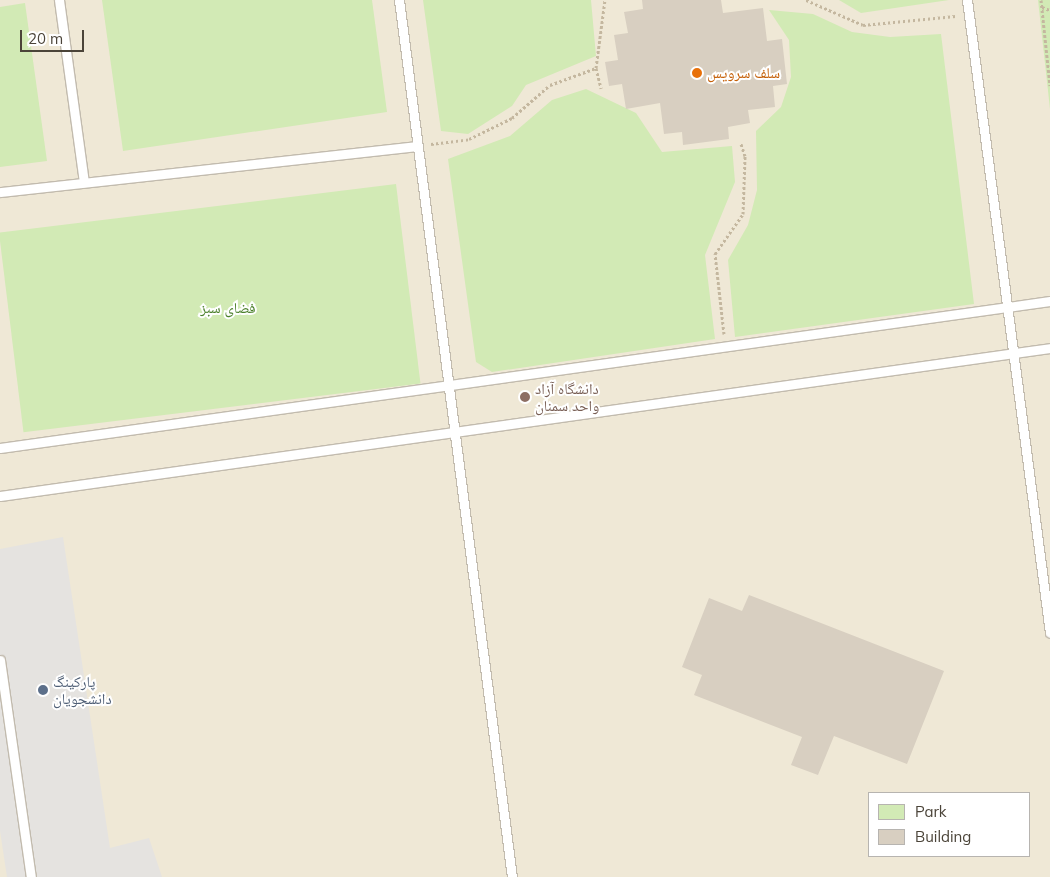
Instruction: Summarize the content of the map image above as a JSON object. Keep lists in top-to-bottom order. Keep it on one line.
{"parks":["فضای سبز"],"places":["سلف سرویس","دانشگاه آزاد واحد سمنان","پارکینگ دانشجویان"],"legend":["Park","Building"],"scale_bar":"20 m"}
